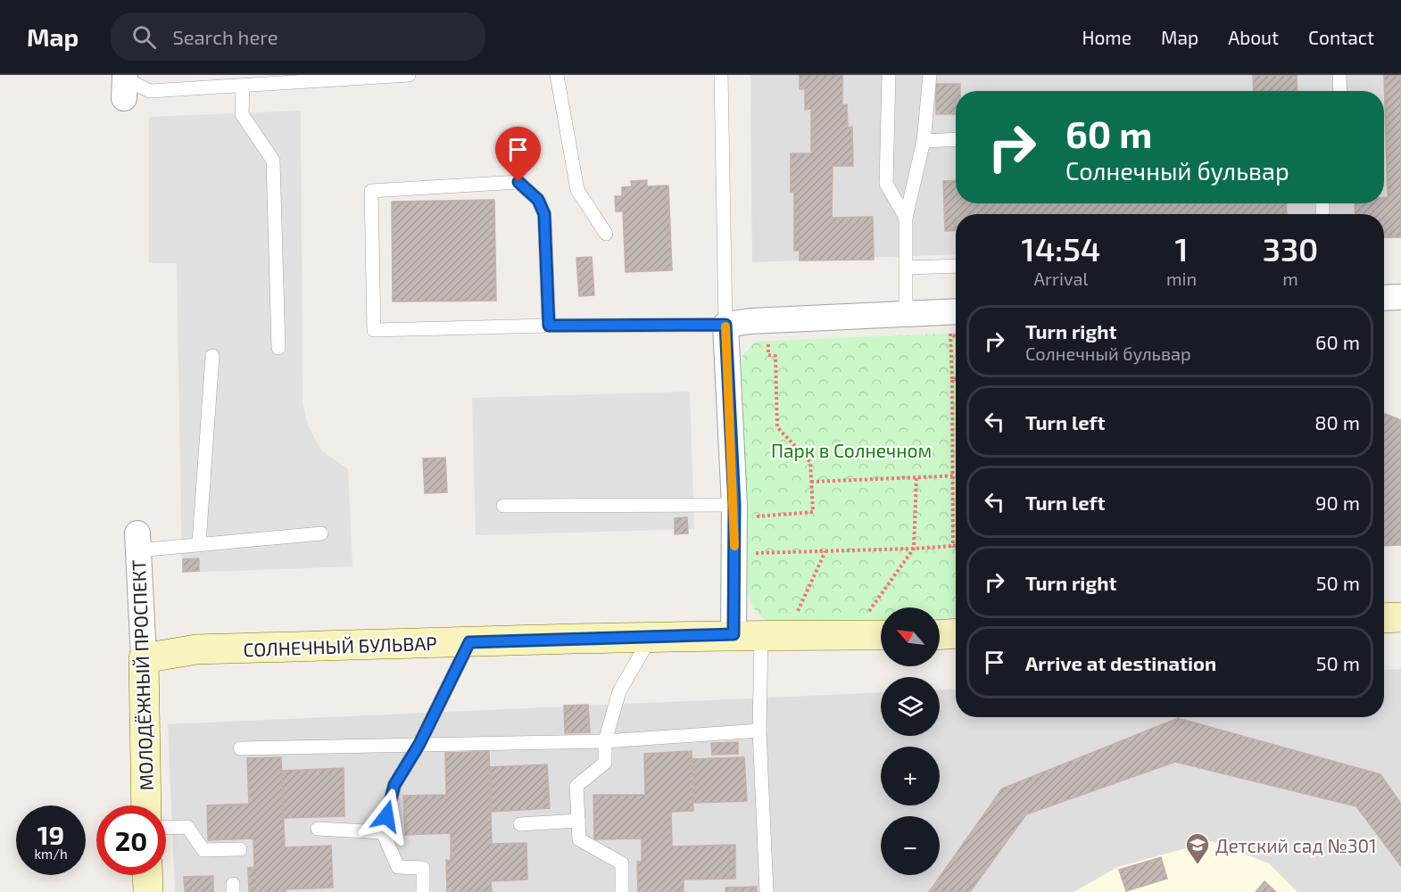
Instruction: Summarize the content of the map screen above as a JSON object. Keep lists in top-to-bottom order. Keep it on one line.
{"streets":{"street":["СОЛНЕЧНЫЙ БУЛЬВАР","МОЛОДЁЖНЫЙ ПРОСПЕКТ"]},"crossings":[["СОЛНЕЧНЫЙ БУЛЬВАР","МОЛОДЁЖНЫЙ ПРОСПЕКТ"]],"parks":["Парк в Солнечном"],"places":{"school or university":["Детский сад №301"]},"north":"top left","page":{"header":"Map","search":"Search here","nav":["Home","Map","About","Contact"],"turn":["60 m","Солнечный бульвар"],"eta":["14:54","Arrival","1","min","330","m"],"list":[{"name":"Turn right","note":"Солнечный бульвар","value":"60 m"},{"name":"Turn left","value":"80 m"},{"name":"Turn left","value":"90 m"},{"name":"Turn right","value":"50 m"},{"name":"Arrive at destination","value":"50 m"}],"map_buttons":["+","−"],"speed":"19 km/h","limit":"20"}}
